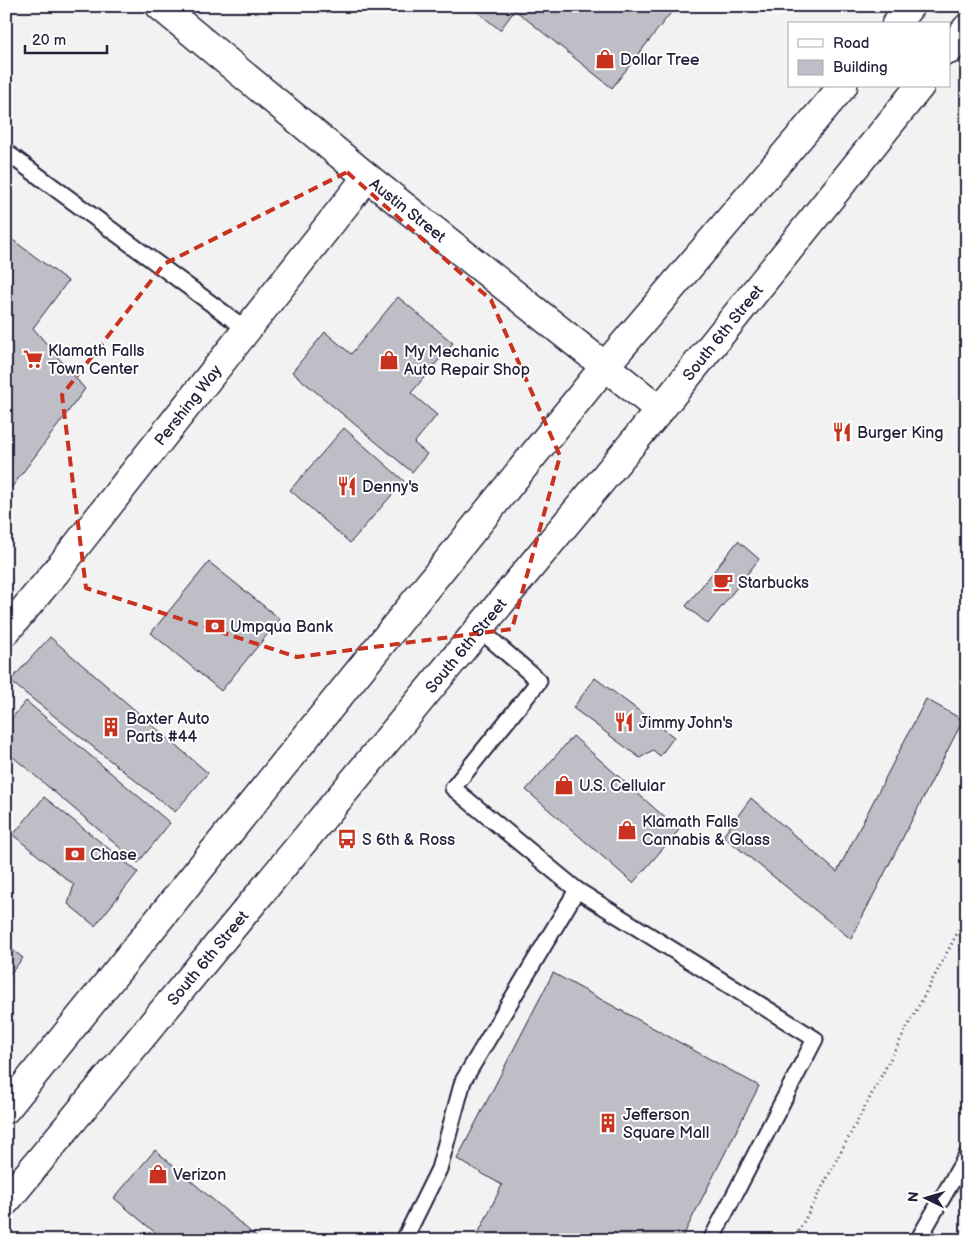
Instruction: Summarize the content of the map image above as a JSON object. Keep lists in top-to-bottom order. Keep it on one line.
{"streets":{"main road":["Austin Street","South 6th Street","Pershing Way"]},"crossings":[["Austin Street","South 6th Street"],["Austin Street","Pershing Way"]],"places":{"shop":["Dollar Tree","My Mechanic Auto Repair Shop","U.S. Cellular","Klamath Falls Cannabis & Glass","Verizon"],"supermarket":["Klamath Falls Town Center"],"restaurant":["Burger King","Denny's","Jimmy John's"],"cafe":["Starbucks"],"bank":["Umpqua Bank","Chase"],"building":["Baxter Auto Parts #44","Jefferson Square Mall"],"bus stop":["S 6th & Ross"]},"legend":["Road","Building"],"scale_bar":"20 m","north":"left"}
